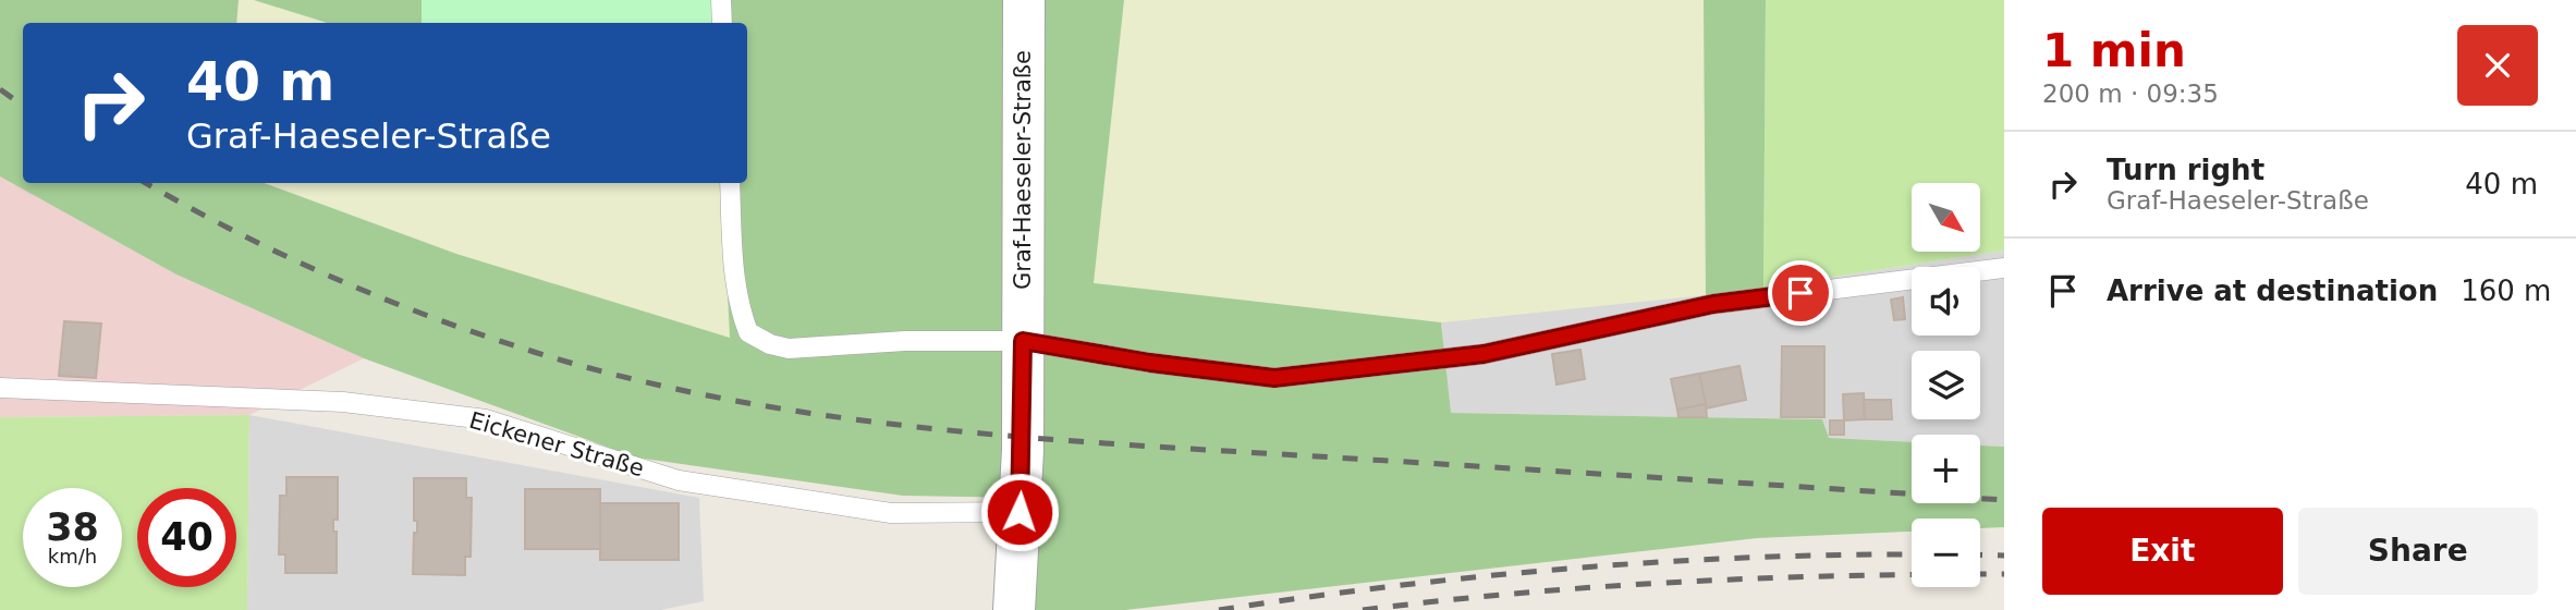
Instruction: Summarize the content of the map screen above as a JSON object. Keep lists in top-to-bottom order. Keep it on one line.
{"streets":{"street":["Graf-Haeseler-Straße"],"lane":["Eickener Straße"]},"crossings":[["Graf-Haeseler-Straße","Eickener Straße"]],"north":"bottom right","page":{"heading":["1 min","200 m · 09:35"],"turn":["40 m","Graf-Haeseler-Straße"],"list":[{"name":"Turn right","note":"Graf-Haeseler-Straße","value":"40 m"},{"name":"Arrive at destination","value":"160 m"}],"map_buttons":["+","−"],"speed":"38 km/h","limit":"40","buttons":["Exit","Share"]}}
